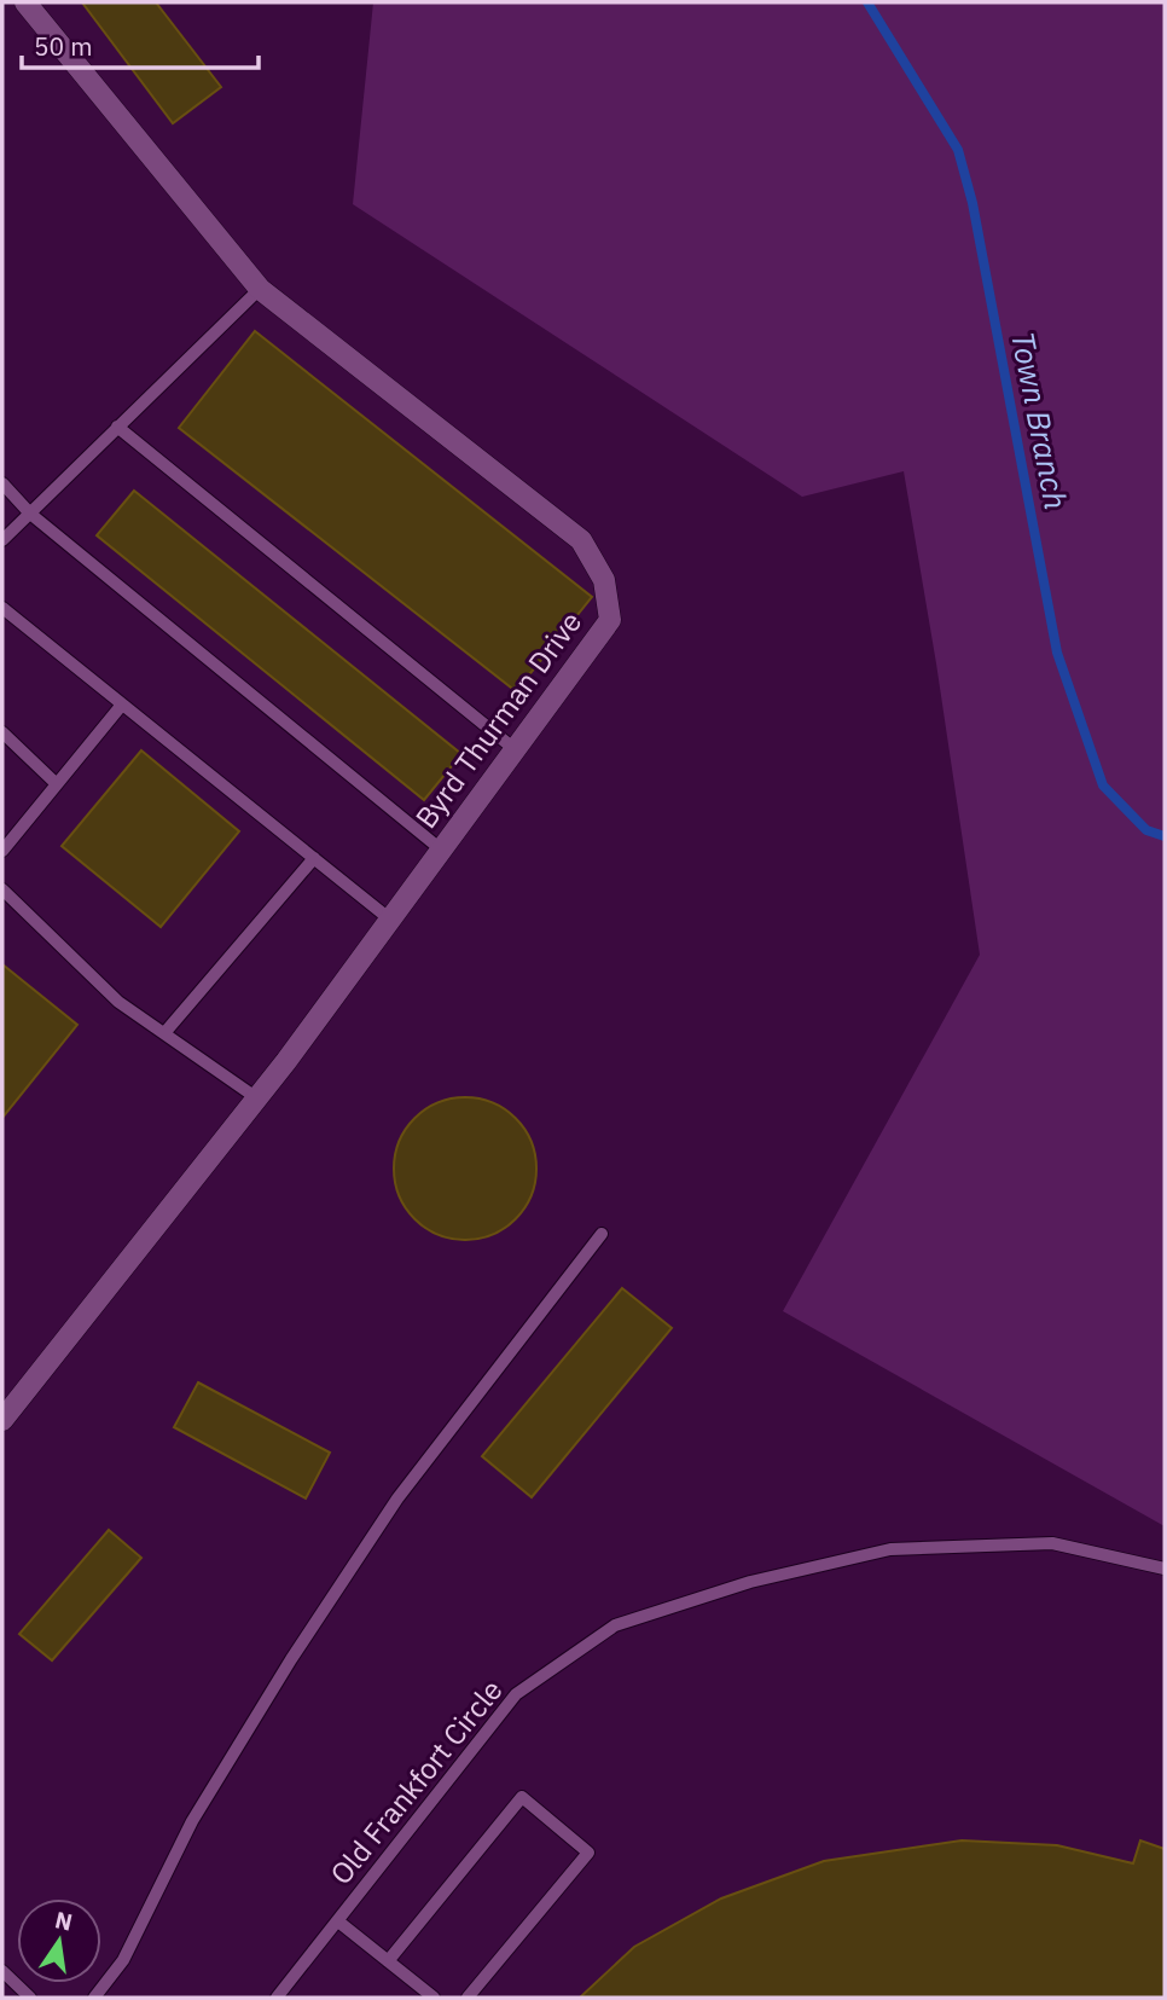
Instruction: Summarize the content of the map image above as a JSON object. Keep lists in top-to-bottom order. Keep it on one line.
{"streets":{"street":["Byrd Thurman Drive"],"lane":["Old Frankfort Circle"]},"water":["Town Branch"],"scale_bar":"50 m","north":"top"}
